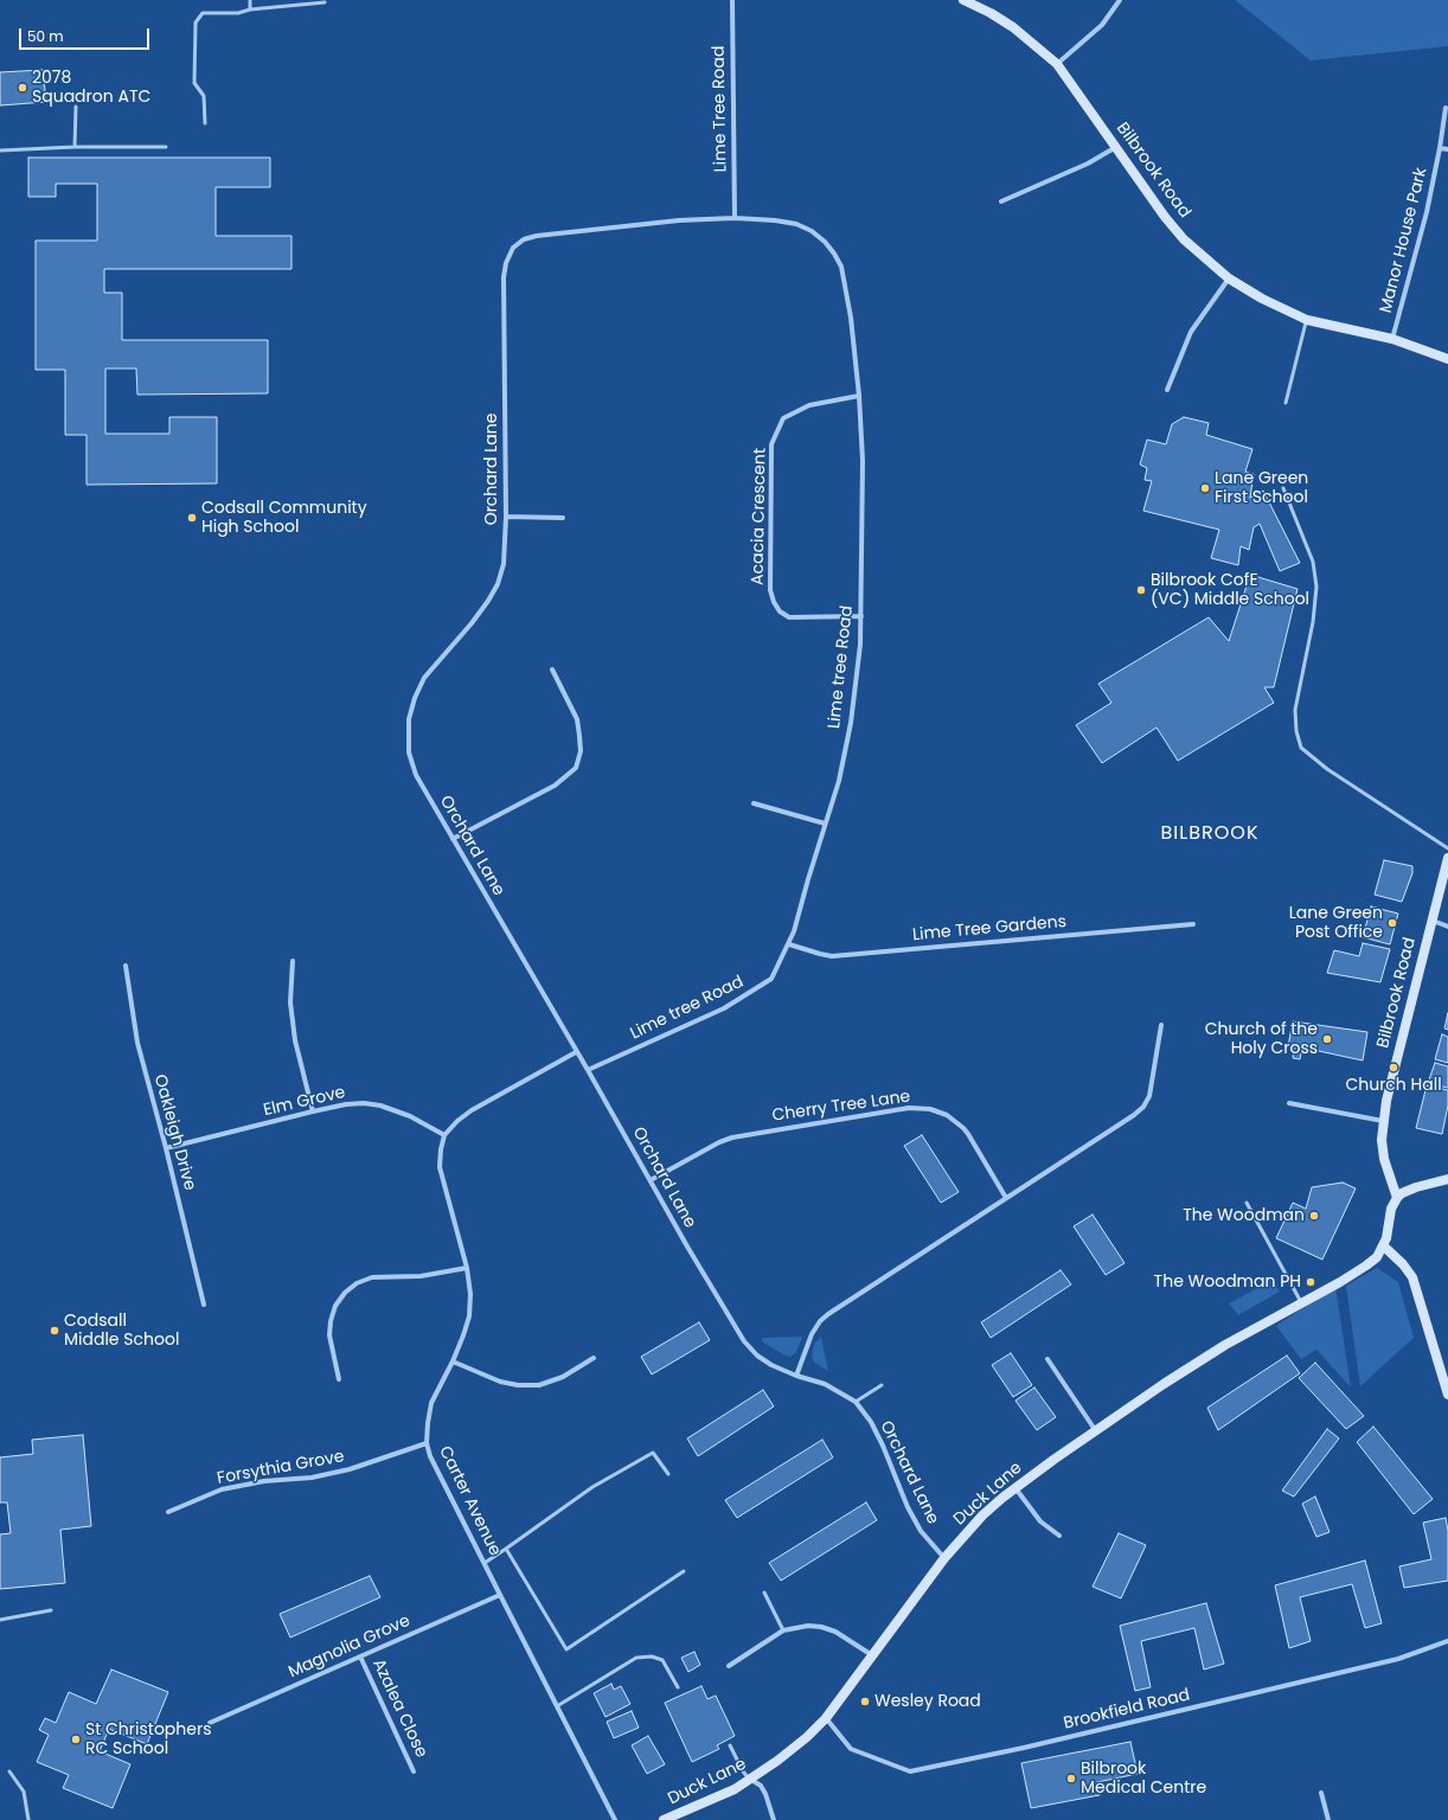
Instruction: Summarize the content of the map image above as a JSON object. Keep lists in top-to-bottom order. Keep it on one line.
{"streets":{"street":["Lime Tree Road","Bilbrook Road","Manor House Park","Orchard Lane","Acacia Crescent","Lime tree Road","Lime Tree Gardens","Elm Grove","Cherry Tree Lane","Oakleigh Drive","Forsythia Grove","Duck Lane","Carter Avenue","Magnolia Grove","Azalea Close","Brookfield Road"]},"crossings":[["Lime Tree Road","Orchard Lane"],["Lime Tree Road","Lime tree Road"],["Bilbrook Road","Manor House Park"],["Orchard Lane","Lime tree Road"],["Orchard Lane","Cherry Tree Lane"],["Orchard Lane","Duck Lane"],["Acacia Crescent","Lime tree Road"],["Lime tree Road","Lime Tree Gardens"],["Elm Grove","Oakleigh Drive"],["Elm Grove","Carter Avenue"],["Forsythia Grove","Carter Avenue"],["Duck Lane","Brookfield Road"],["Carter Avenue","Magnolia Grove"],["Magnolia Grove","Azalea Close"]],"districts":["BILBROOK"],"places":["2078 Squadron ATC","Lane Green First School","Codsall Community High School","Bilbrook CofE (VC) Middle School","Lane Green Post Office","Church of the Holy Cross","Church Hall","The Woodman","The Woodman PH","Codsall Middle School","Wesley Road","St Christophers RC School","Bilbrook Medical Centre"],"scale_bar":"50 m"}
